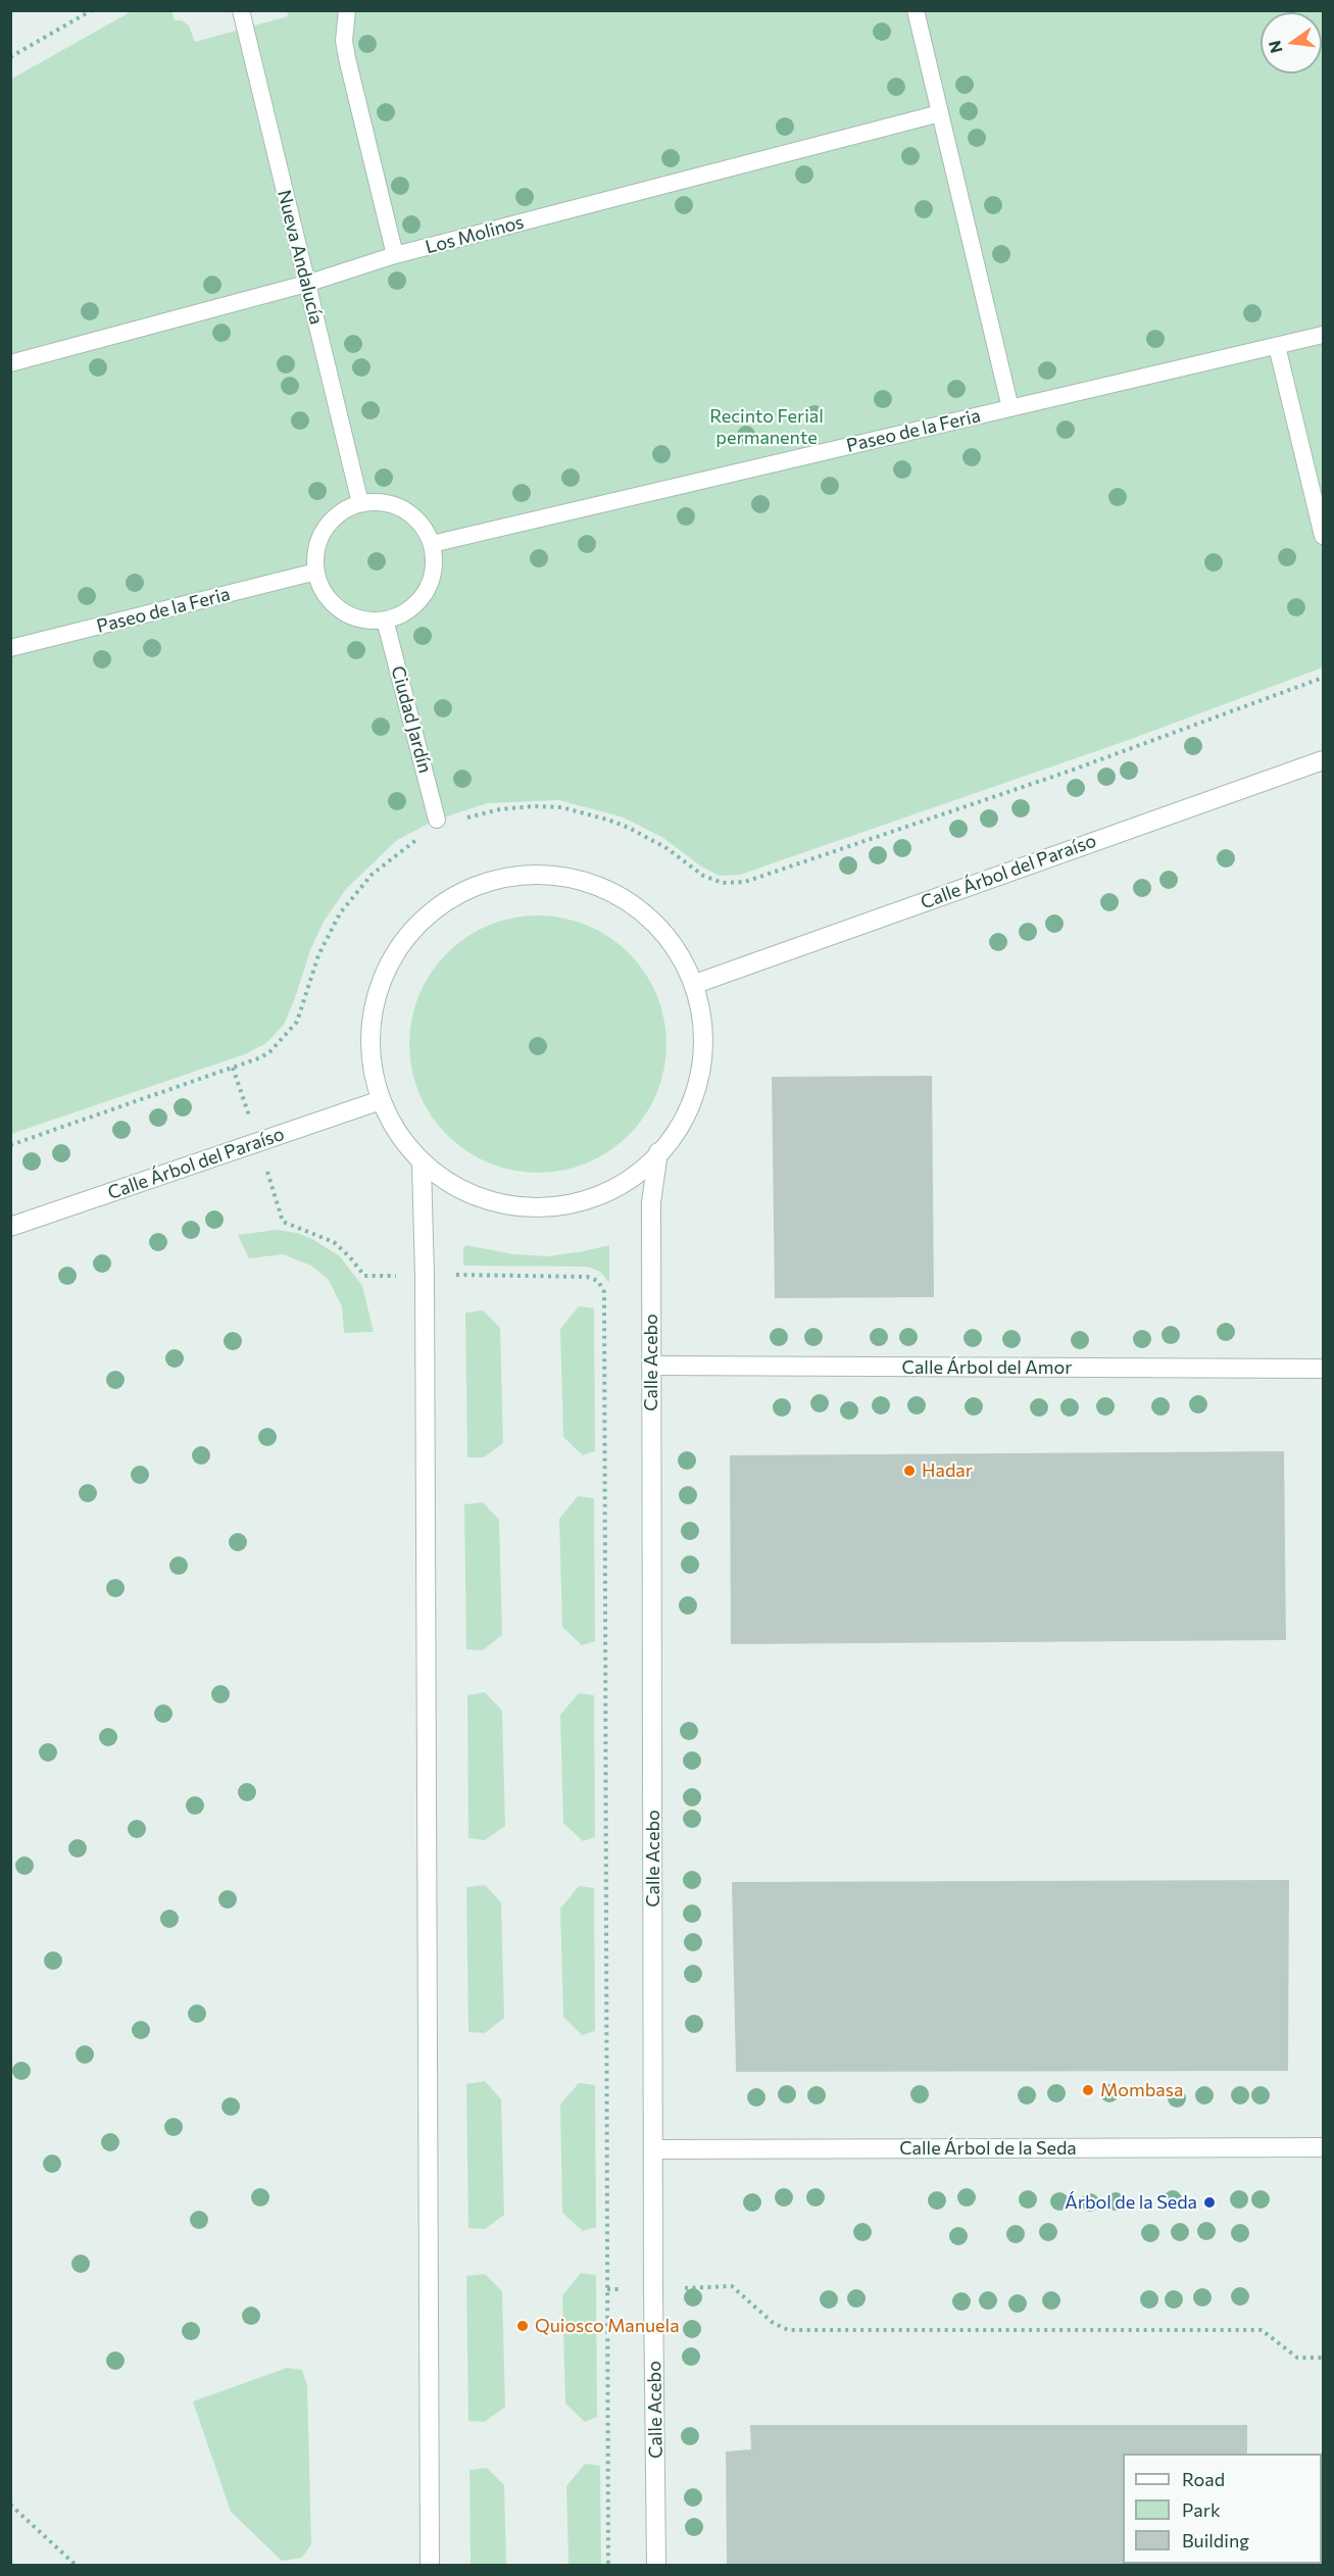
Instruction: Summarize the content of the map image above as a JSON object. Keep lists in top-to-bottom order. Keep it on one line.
{"streets":{"street":["Calle Árbol del Paraíso","Calle Acebo","Calle Árbol del Amor","Calle Árbol de la Seda"],"lane":["Los Molinos","Nueva Andalucía","Paseo de la Feria","Ciudad Jardín"]},"crossings":[["Los Molinos","Nueva Andalucía"],["Nueva Andalucía","Paseo de la Feria"],["Nueva Andalucía","Ciudad Jardín"],["Paseo de la Feria","Ciudad Jardín"],["Calle Acebo","Calle Árbol del Amor"],["Calle Acebo","Calle Árbol de la Seda"]],"parks":["Recinto Ferial permanente"],"places":["Hadar","Mombasa","Árbol de la Seda","Quiosco Manuela"],"legend":["Road","Park","Building"],"north":"left"}
